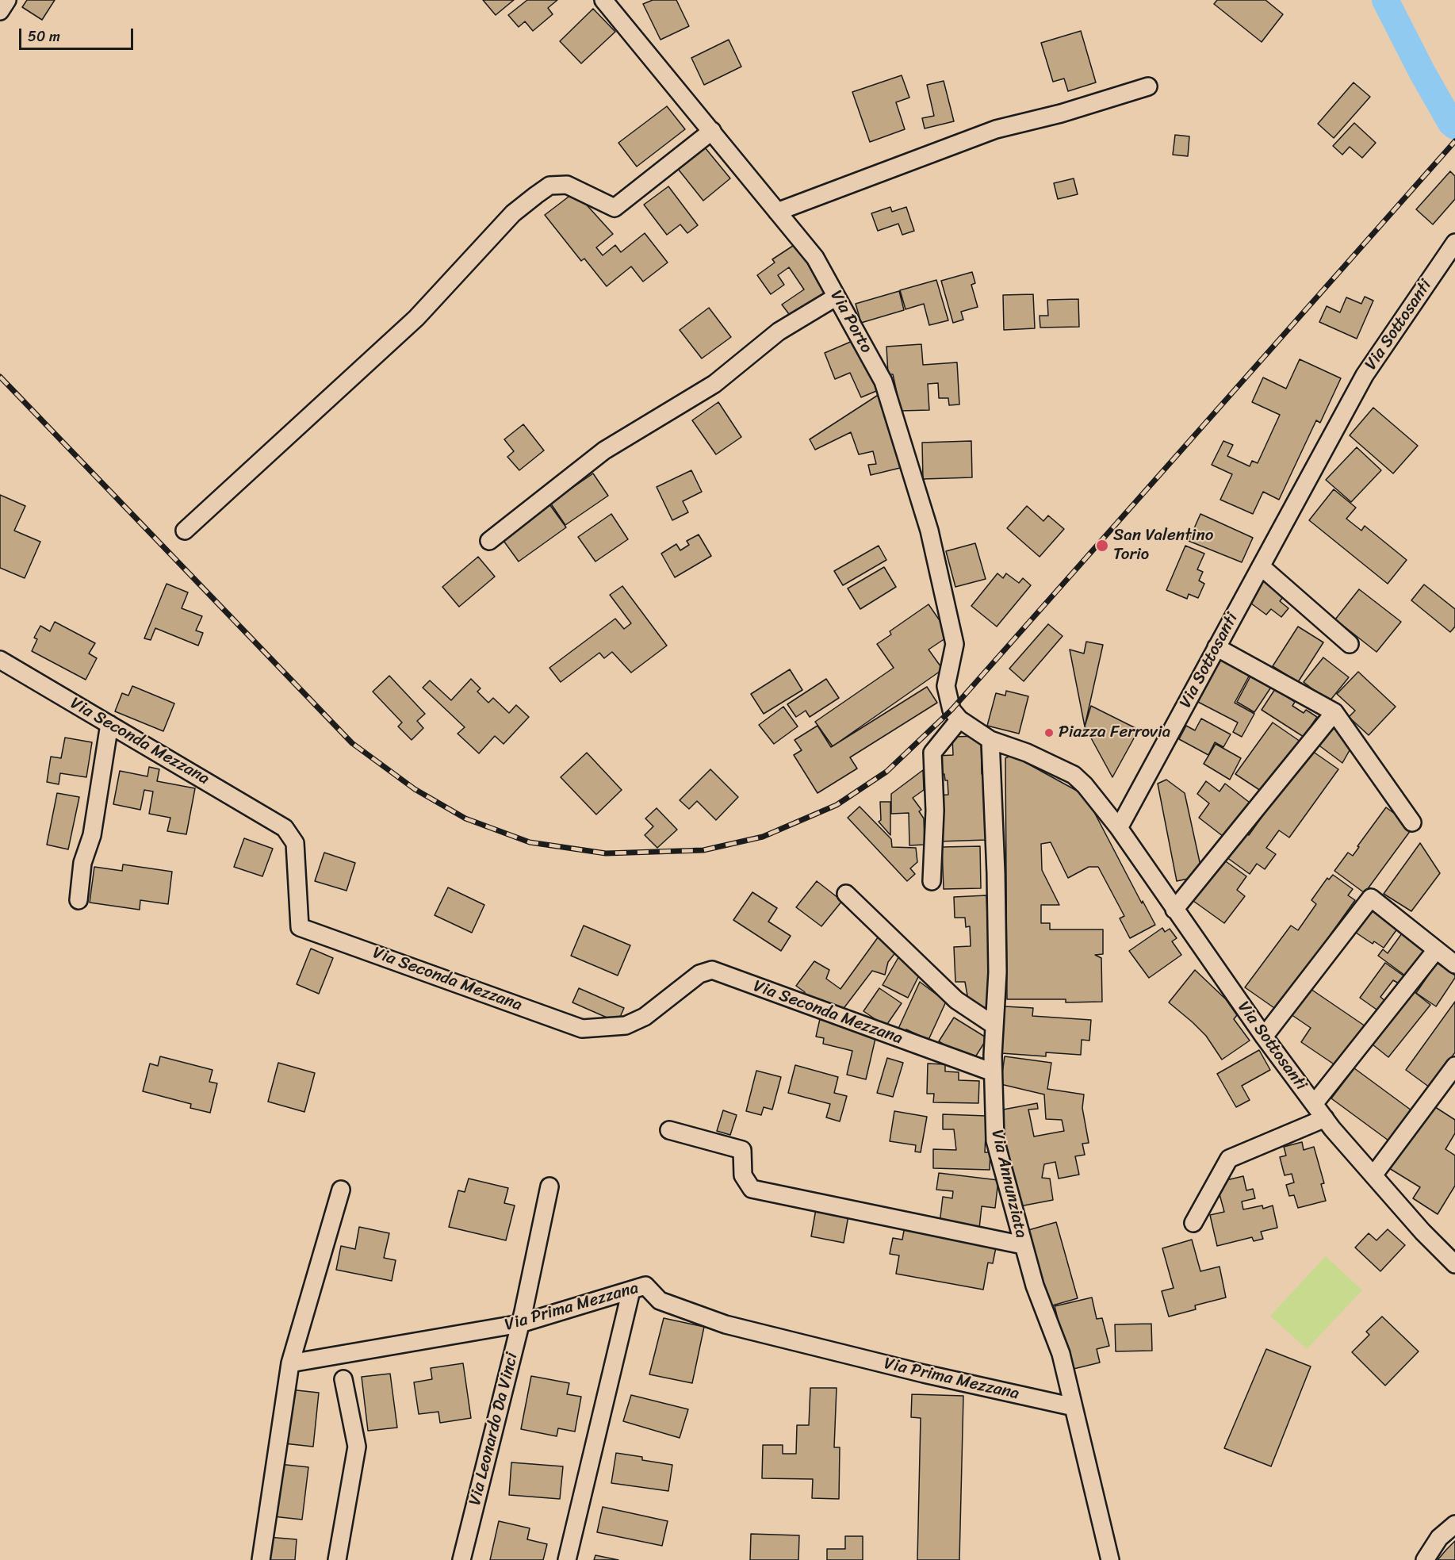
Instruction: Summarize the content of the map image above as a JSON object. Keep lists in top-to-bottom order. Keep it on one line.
{"streets":{"street":["Via Porto","Via Sottosanti","Via Seconda Mezzana","Via Annunziata","Via Prima Mezzana","Via Leonardo Da Vinci"]},"crossings":[["Via Seconda Mezzana","Via Annunziata"],["Via Annunziata","Via Prima Mezzana"],["Via Prima Mezzana","Via Leonardo Da Vinci"]],"places":["San Valentino Torio","Piazza Ferrovia"],"scale_bar":"50 m"}
